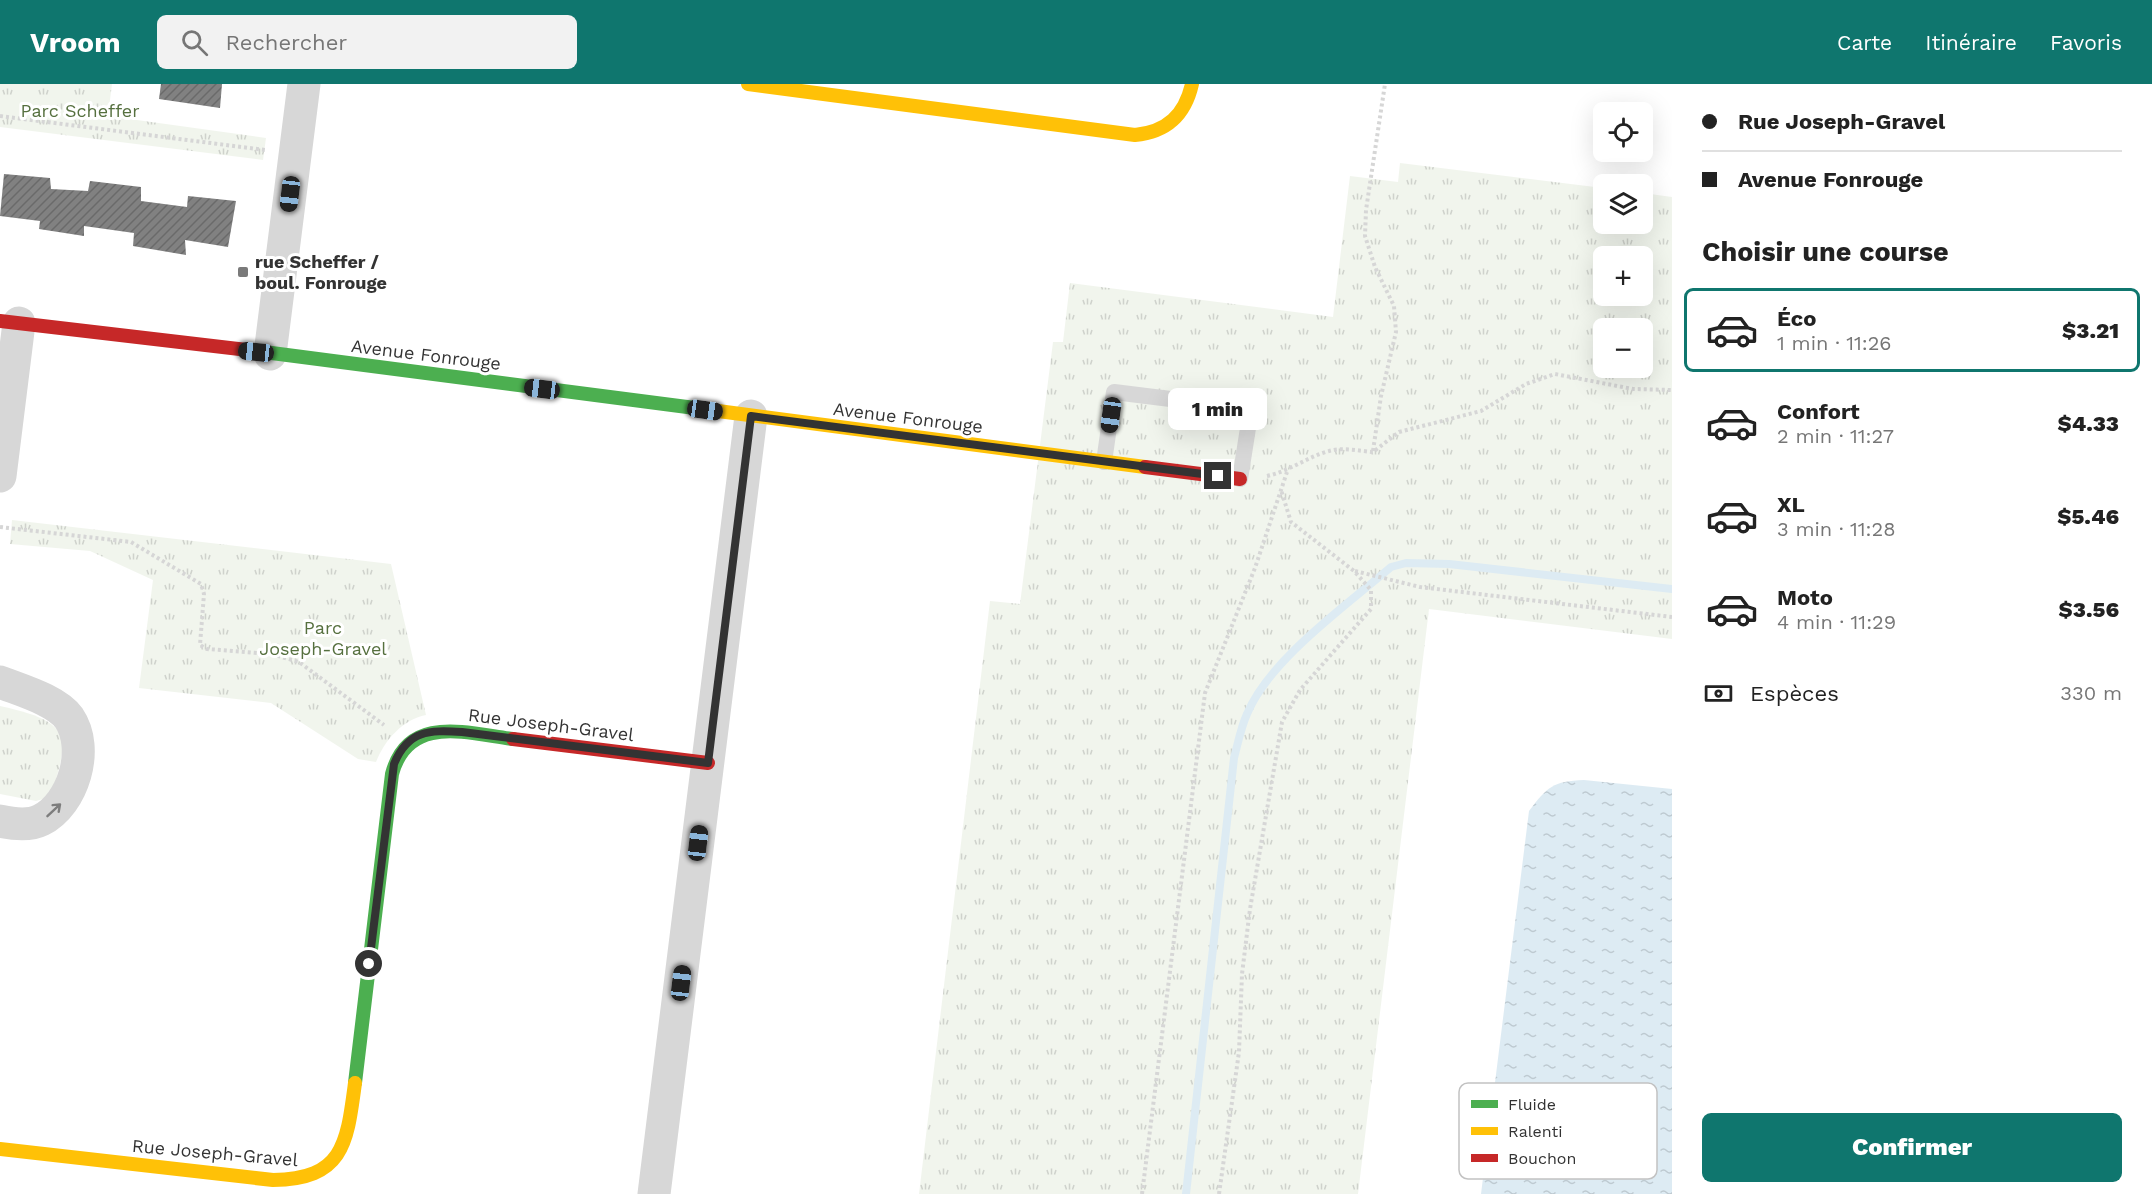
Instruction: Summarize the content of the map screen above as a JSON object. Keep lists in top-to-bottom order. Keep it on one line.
{"streets":{"street":["Avenue Fonrouge","Rue Joseph-Gravel"]},"parks":["Parc Scheffer","Parc Joseph-Gravel"],"places":{"transit":["rue Scheffer / boul. Fonrouge"]},"legend":["Fluide","Ralenti","Bouchon"],"page":{"header":"Vroom","search":"Rechercher","nav":["Carte","Itinéraire","Favoris"],"banner":["Rue Joseph-Gravel","Avenue Fonrouge"],"map_buttons":["+","−"],"heading":"Choisir une course","list":[{"name":"Éco","note":"1 min · 11:26","value":"$3.21"},{"name":"Confort","note":"2 min · 11:27","value":"$4.33"},{"name":"XL","note":"3 min · 11:28","value":"$5.46"},{"name":"Moto","note":"4 min · 11:29","value":"$3.56"}],"bubble":"1 min","pay":["Espèces","330 m"],"buttons":"Confirmer"}}
